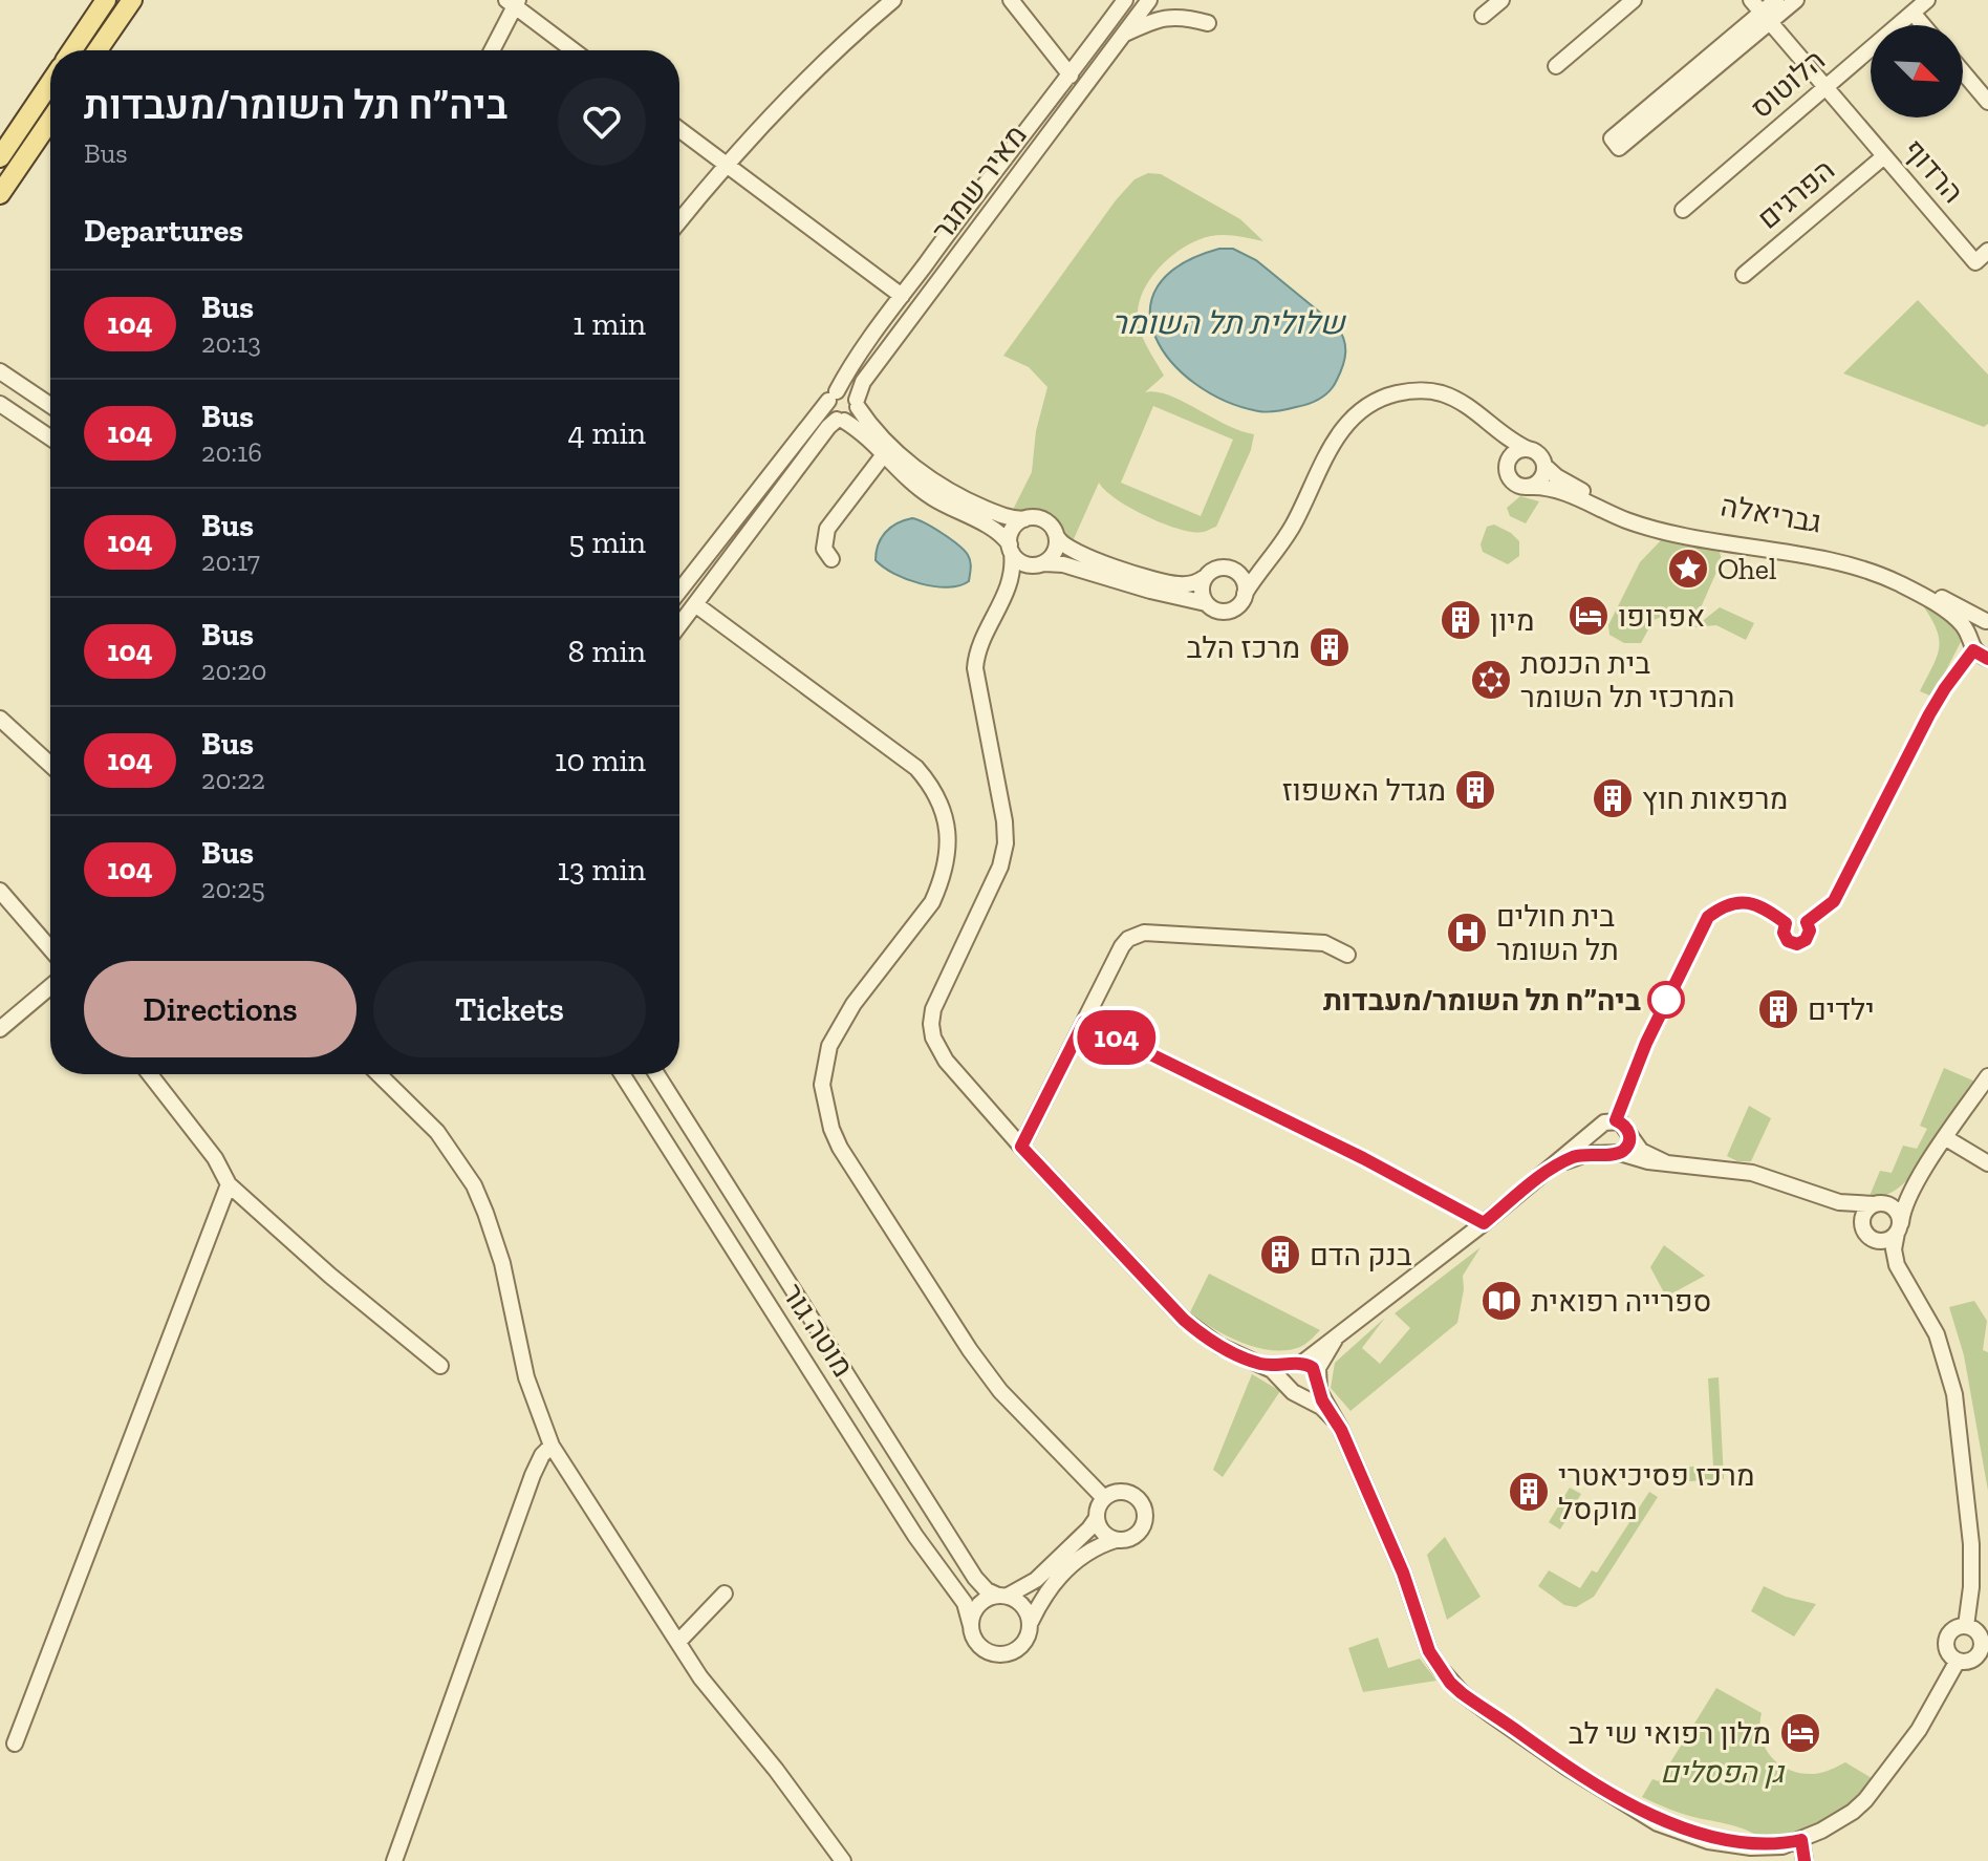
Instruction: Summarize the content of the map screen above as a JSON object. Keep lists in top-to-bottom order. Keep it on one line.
{"streets":{"street":["הלוטוס","הרדוף","מאיר שמגר","הפרגים","גבריאלה","מוטה גור"]},"crossings":[["הלוטוס","הרדוף"],["הרדוף","הפרגים"]],"water":["שלולית תל השומר"],"parks":["גן הפסלים"],"places":{"place":["Ohel"],"hotel":["אפרופו","מלון רפואי שי לב"],"building":["מיון","מרכז הלב","מגדל האשפוז","מרפאות חוץ","ילדים","בנק הדם","מרכז פסיכיאטרי מוקסל"],"synagogue":["בית הכנסת המרכזי תל השומר"],"hospital":["בית חולים תל השומר"],"other":["ביה״ח תל השומר/מעבדות"],"library":["ספרייה רפואית"]},"lines":["bus line 104"],"north":"bottom right","page":{"on_map":"104","heading":[["ביה״ח תל השומר/מעבדות","Bus"],"Departures"],"list":[{"mark":"104","name":"Bus","note":"20:13","value":"1 min"},{"mark":"104","name":"Bus","note":"20:16","value":"4 min"},{"mark":"104","name":"Bus","note":"20:17","value":"5 min"},{"mark":"104","name":"Bus","note":"20:20","value":"8 min"},{"mark":"104","name":"Bus","note":"20:22","value":"10 min"},{"mark":"104","name":"Bus","note":"20:25","value":"13 min"}],"buttons":["Directions","Tickets"]}}
